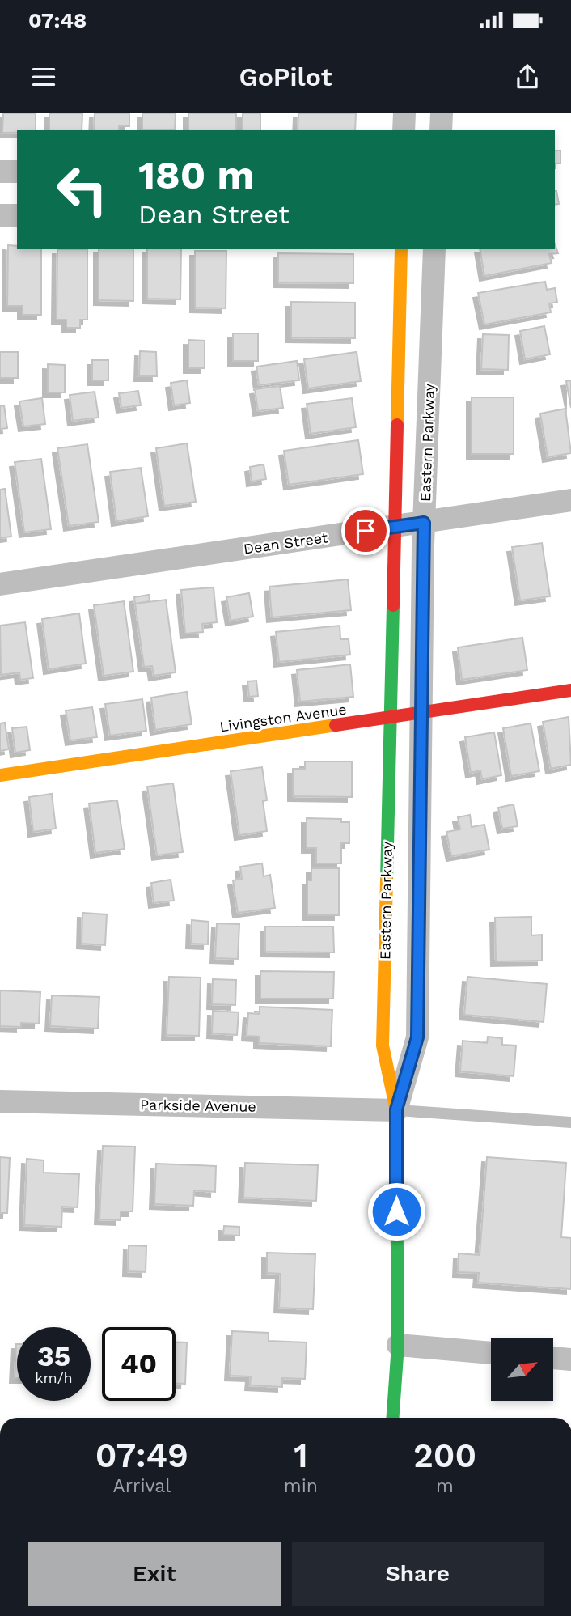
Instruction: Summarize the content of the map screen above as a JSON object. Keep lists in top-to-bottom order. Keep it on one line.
{"streets":{"street":["Eastern Parkway","Dean Street","Livingston Avenue","Parkside Avenue"]},"crossings":[["Eastern Parkway","Dean Street"],["Eastern Parkway","Livingston Avenue"],["Eastern Parkway","Parkside Avenue"]],"north":"top right","page":{"status":"07:48","header":"GoPilot","turn":["180 m","Dean Street"],"speed":"35 km/h","limit":"40","eta":["07:49","Arrival","1","min","200","m"],"buttons":["Exit","Share"]}}
